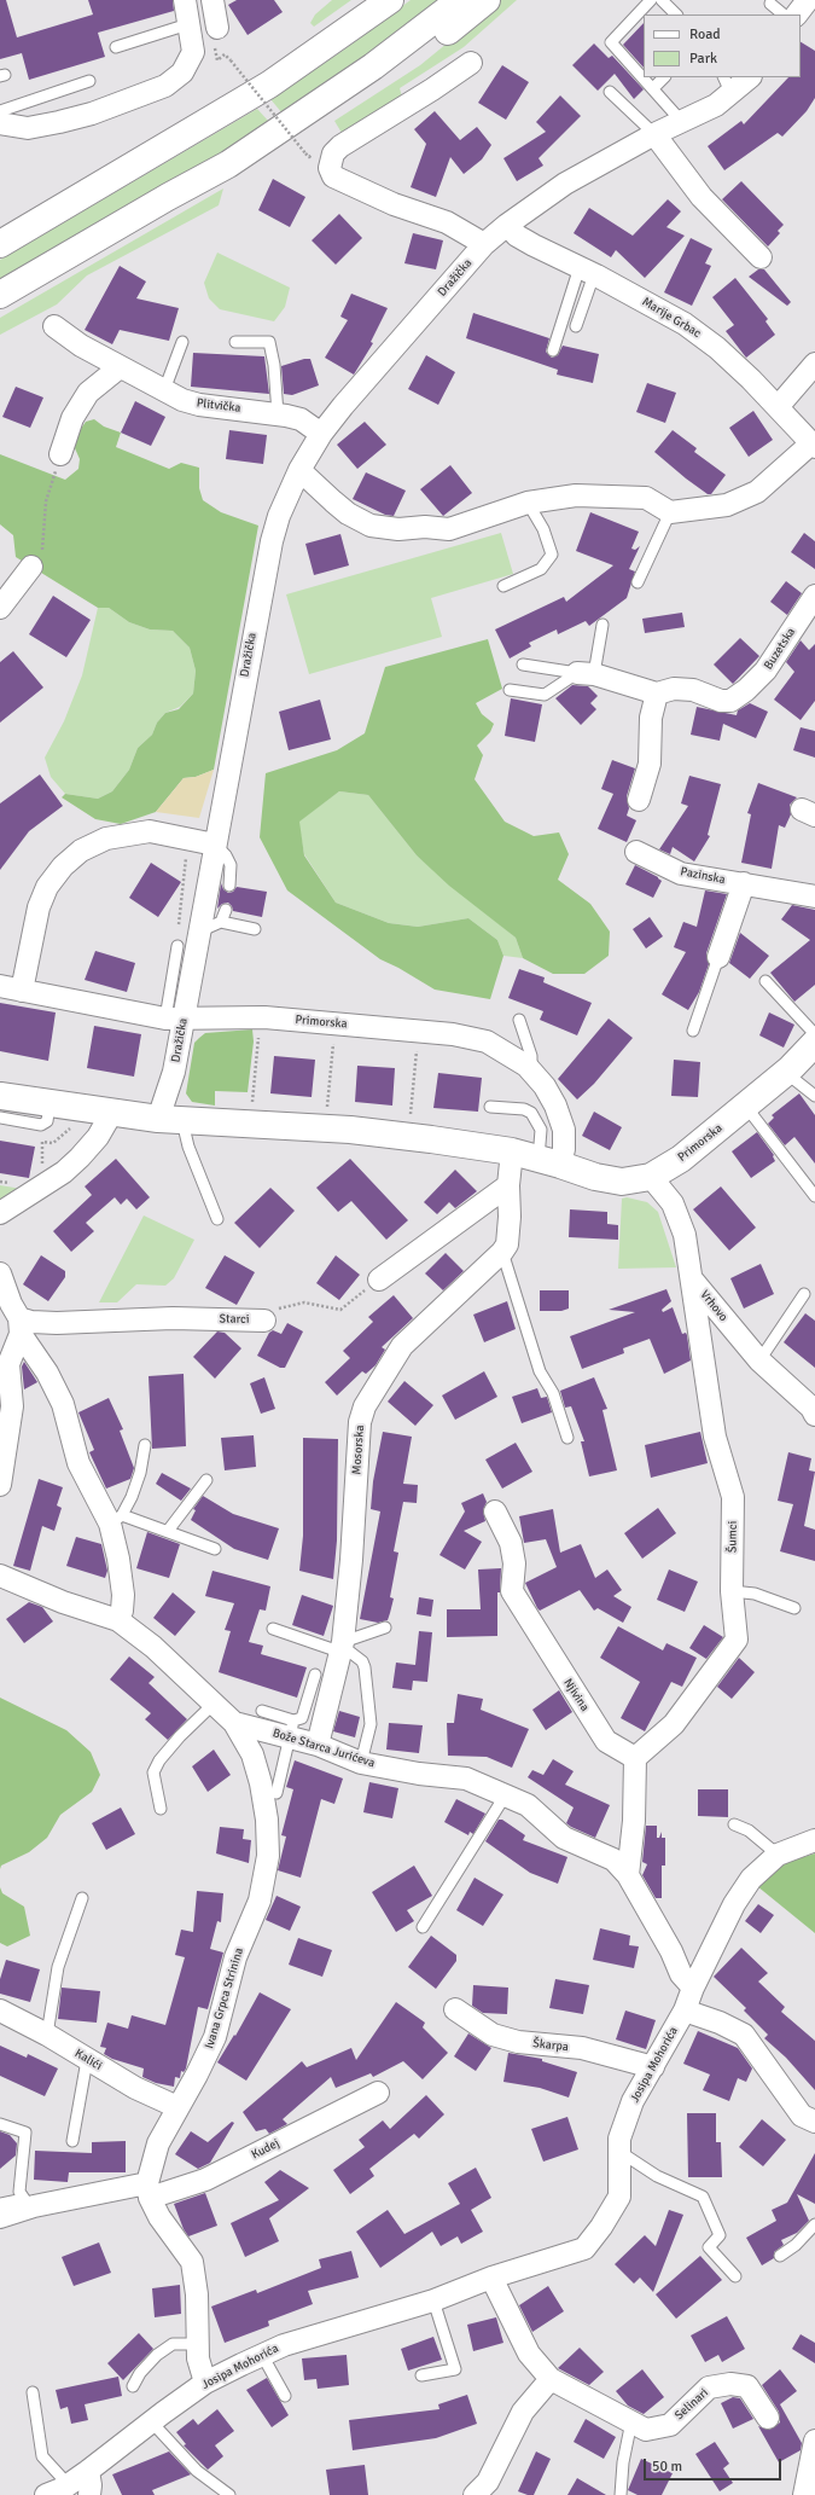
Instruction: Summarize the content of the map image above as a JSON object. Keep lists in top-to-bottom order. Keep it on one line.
{"streets":{"main road":["Primorska"],"street":["Dražička","Marije Grbac","Plitvička","Buzetska","Pazinska","Vrhovo","Starci","Mosorska","Šumci","Njivina","Bože Starca Jurićeva","Ivana Grpca Strinina","Škarpa","Kalići","Josipa Mohorića","Kudej","Selinari"]},"crossings":[["Dražička","Marije Grbac"],["Dražička","Plitvička"],["Dražička","Primorska"],["Primorska","Vrhovo"],["Vrhovo","Šumci"],["Mosorska","Bože Starca Jurićeva"],["Šumci","Njivina"],["Bože Starca Jurićeva","Ivana Grpca Strinina"],["Ivana Grpca Strinina","Kalići"],["Ivana Grpca Strinina","Kudej"],["Škarpa","Josipa Mohorića"],["Josipa Mohorića","Selinari"]],"legend":["Road","Park"],"scale_bar":"50 m"}
